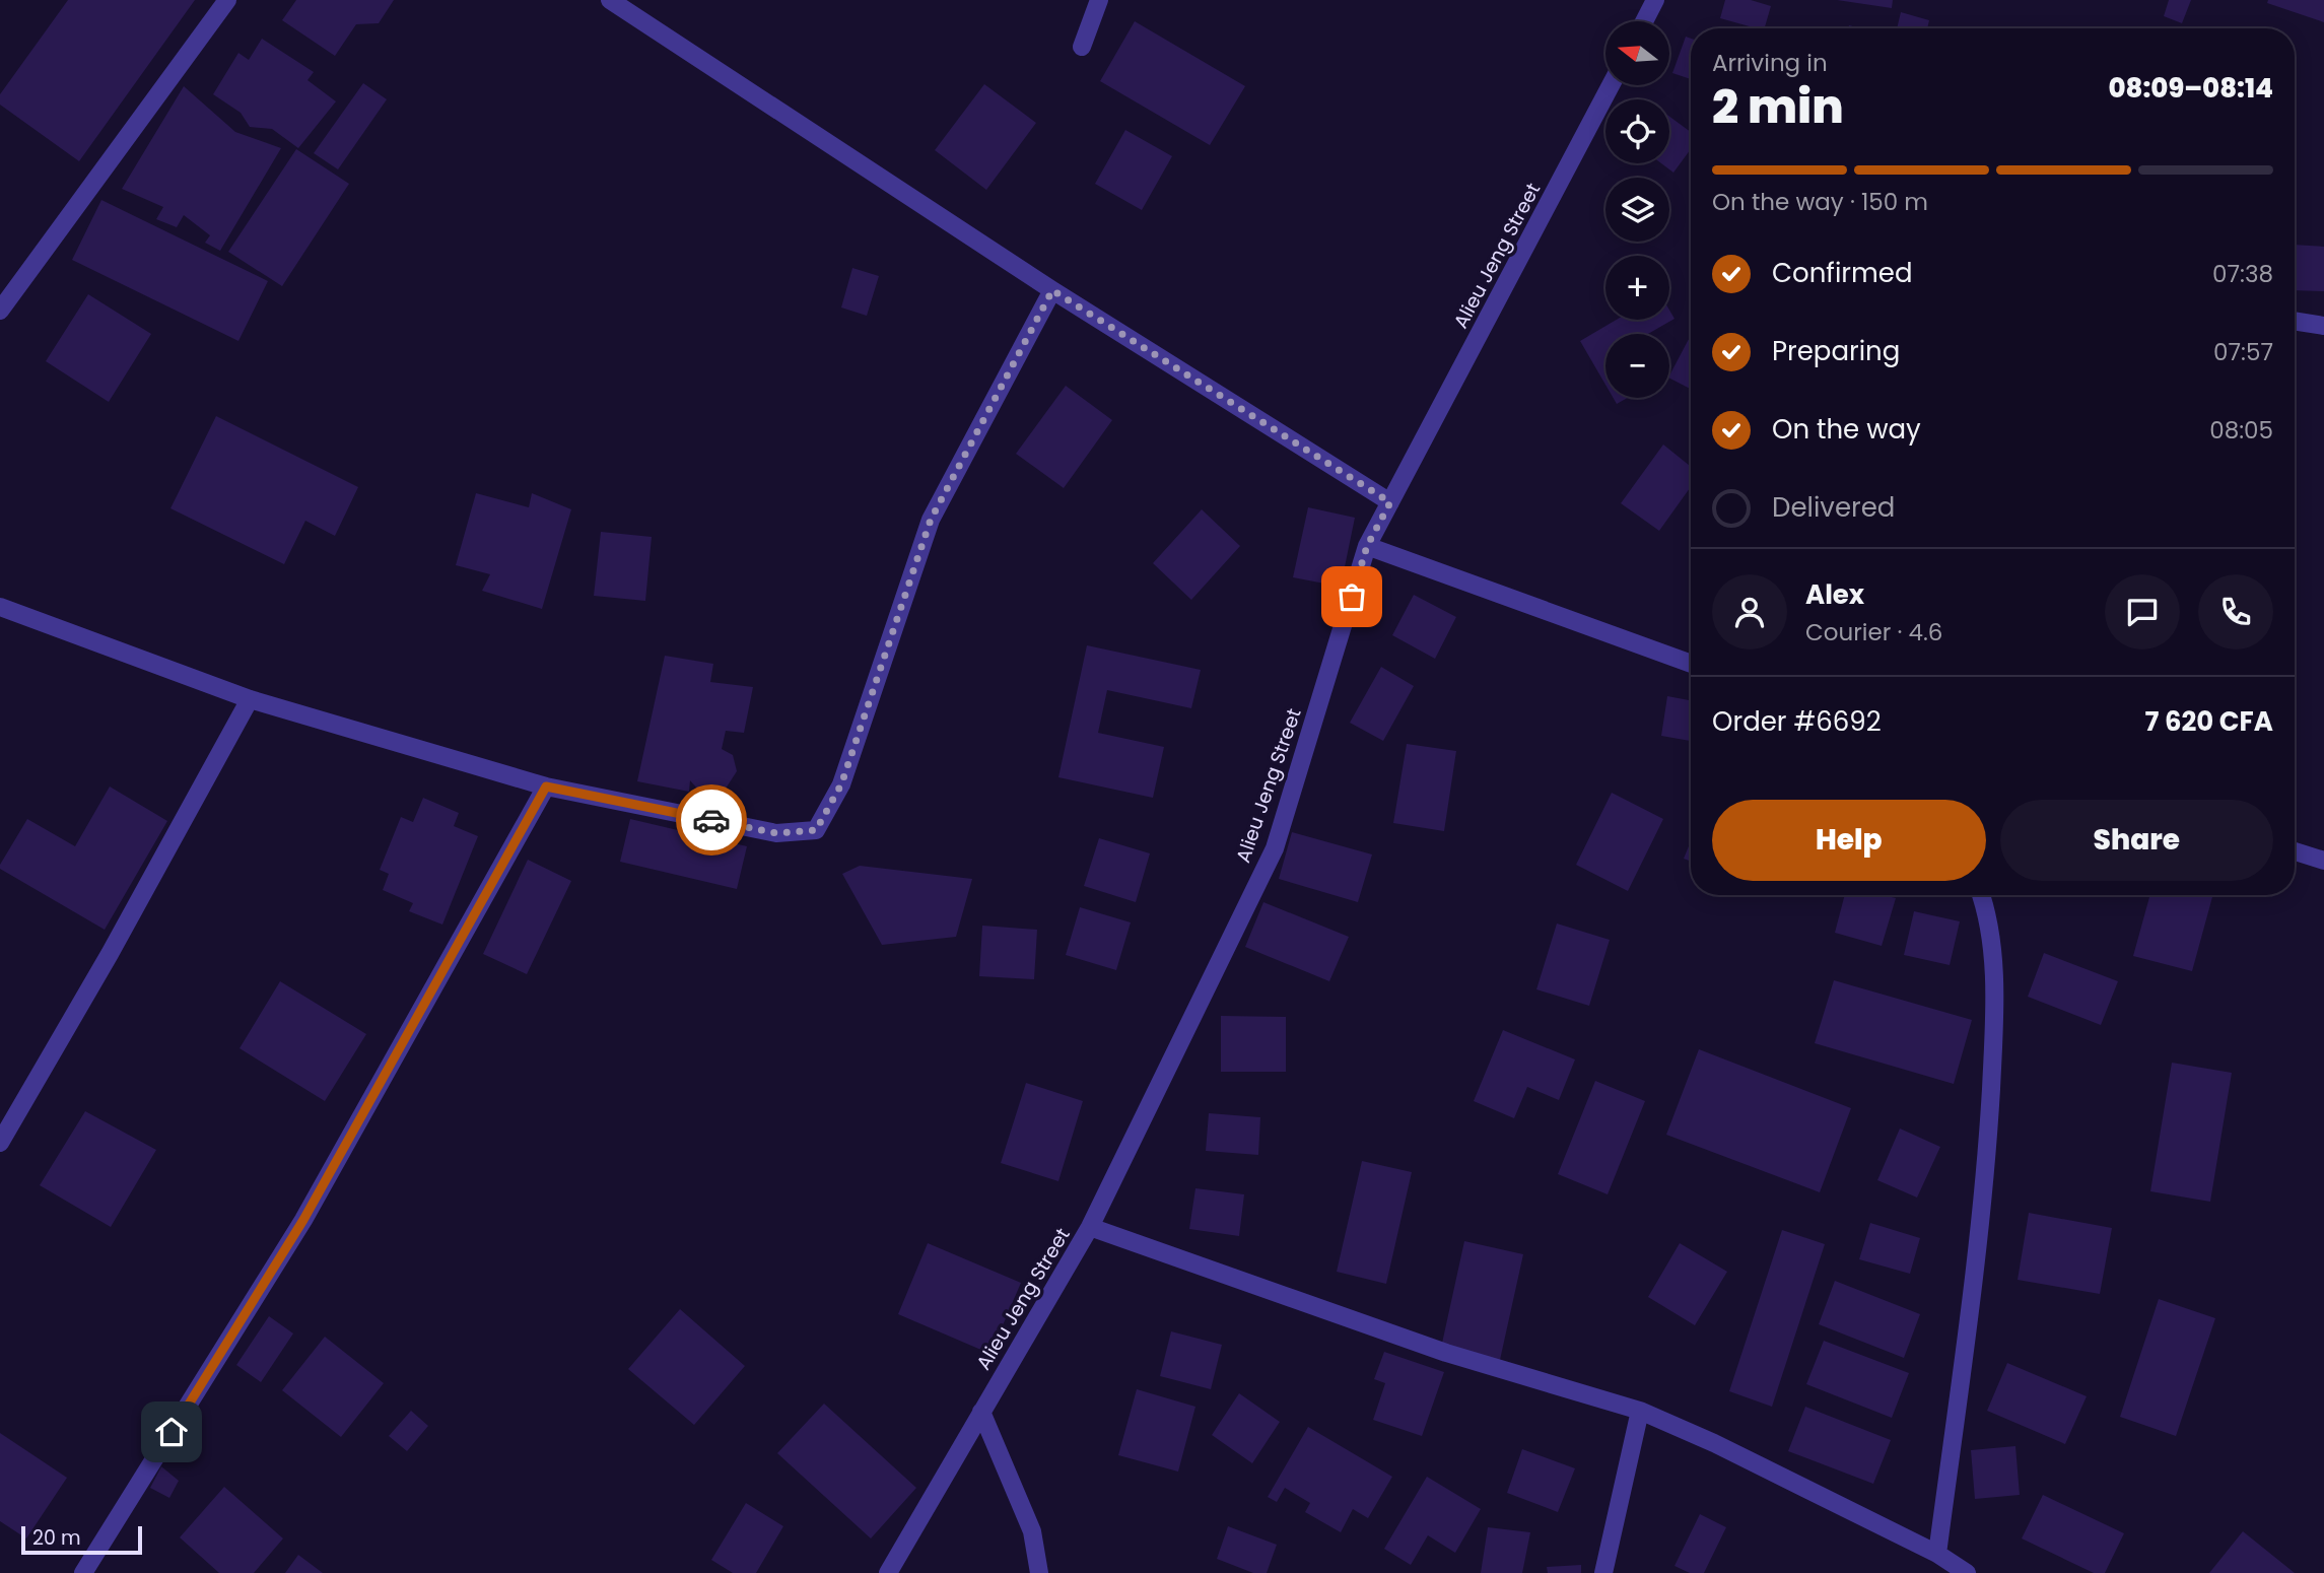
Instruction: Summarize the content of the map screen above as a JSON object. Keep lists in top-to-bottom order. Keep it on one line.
{"streets":{"street":["Alieu Jeng Street"]},"scale_bar":"20 m","north":"left","page":{"map_buttons":["+","−"],"heading":["2 min","Arriving in","08:09–08:14"],"panel":["Alex","Courier · 4.6","Order #6692","7 620 CFA"],"bar":"On the way · 150 m","list":[["Confirmed","07:38"],["Preparing","07:57"],["On the way","08:05"],"Delivered"],"buttons":["Help","Share"],"scale":"20 m"}}
